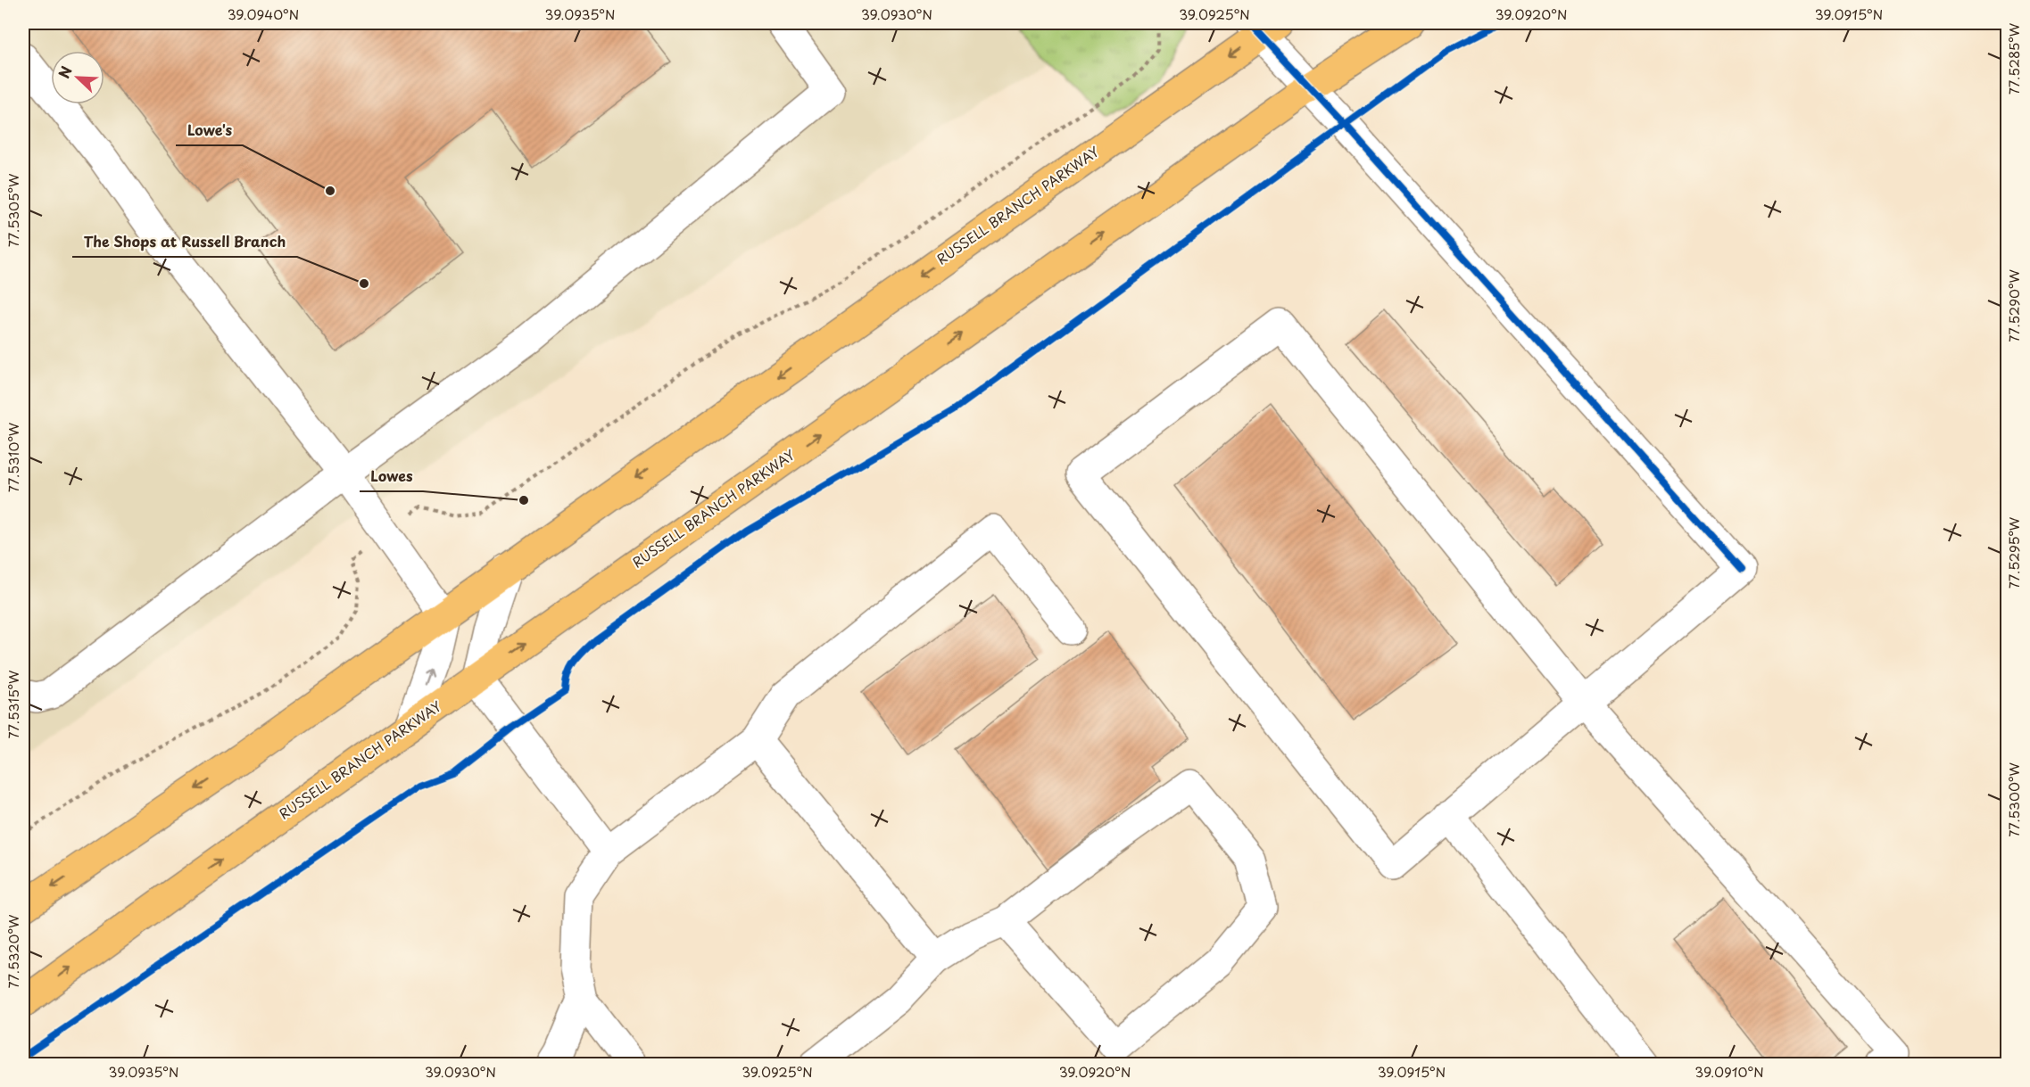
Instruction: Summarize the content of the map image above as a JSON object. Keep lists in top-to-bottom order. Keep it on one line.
{"streets":{"main road":["RUSSELL BRANCH PARKWAY"]},"places":["Lowe's","The Shops at Russell Branch","Lowes"],"north":"top left","coordinates":["39.0940°N","39.0935°N","39.0930°N","39.0925°N","39.0920°N","39.0915°N","77.5285°W","77.5305°W","77.5290°W","77.5310°W","77.5295°W","77.5315°W","77.5300°W","77.5320°W","39.0910°N"]}
